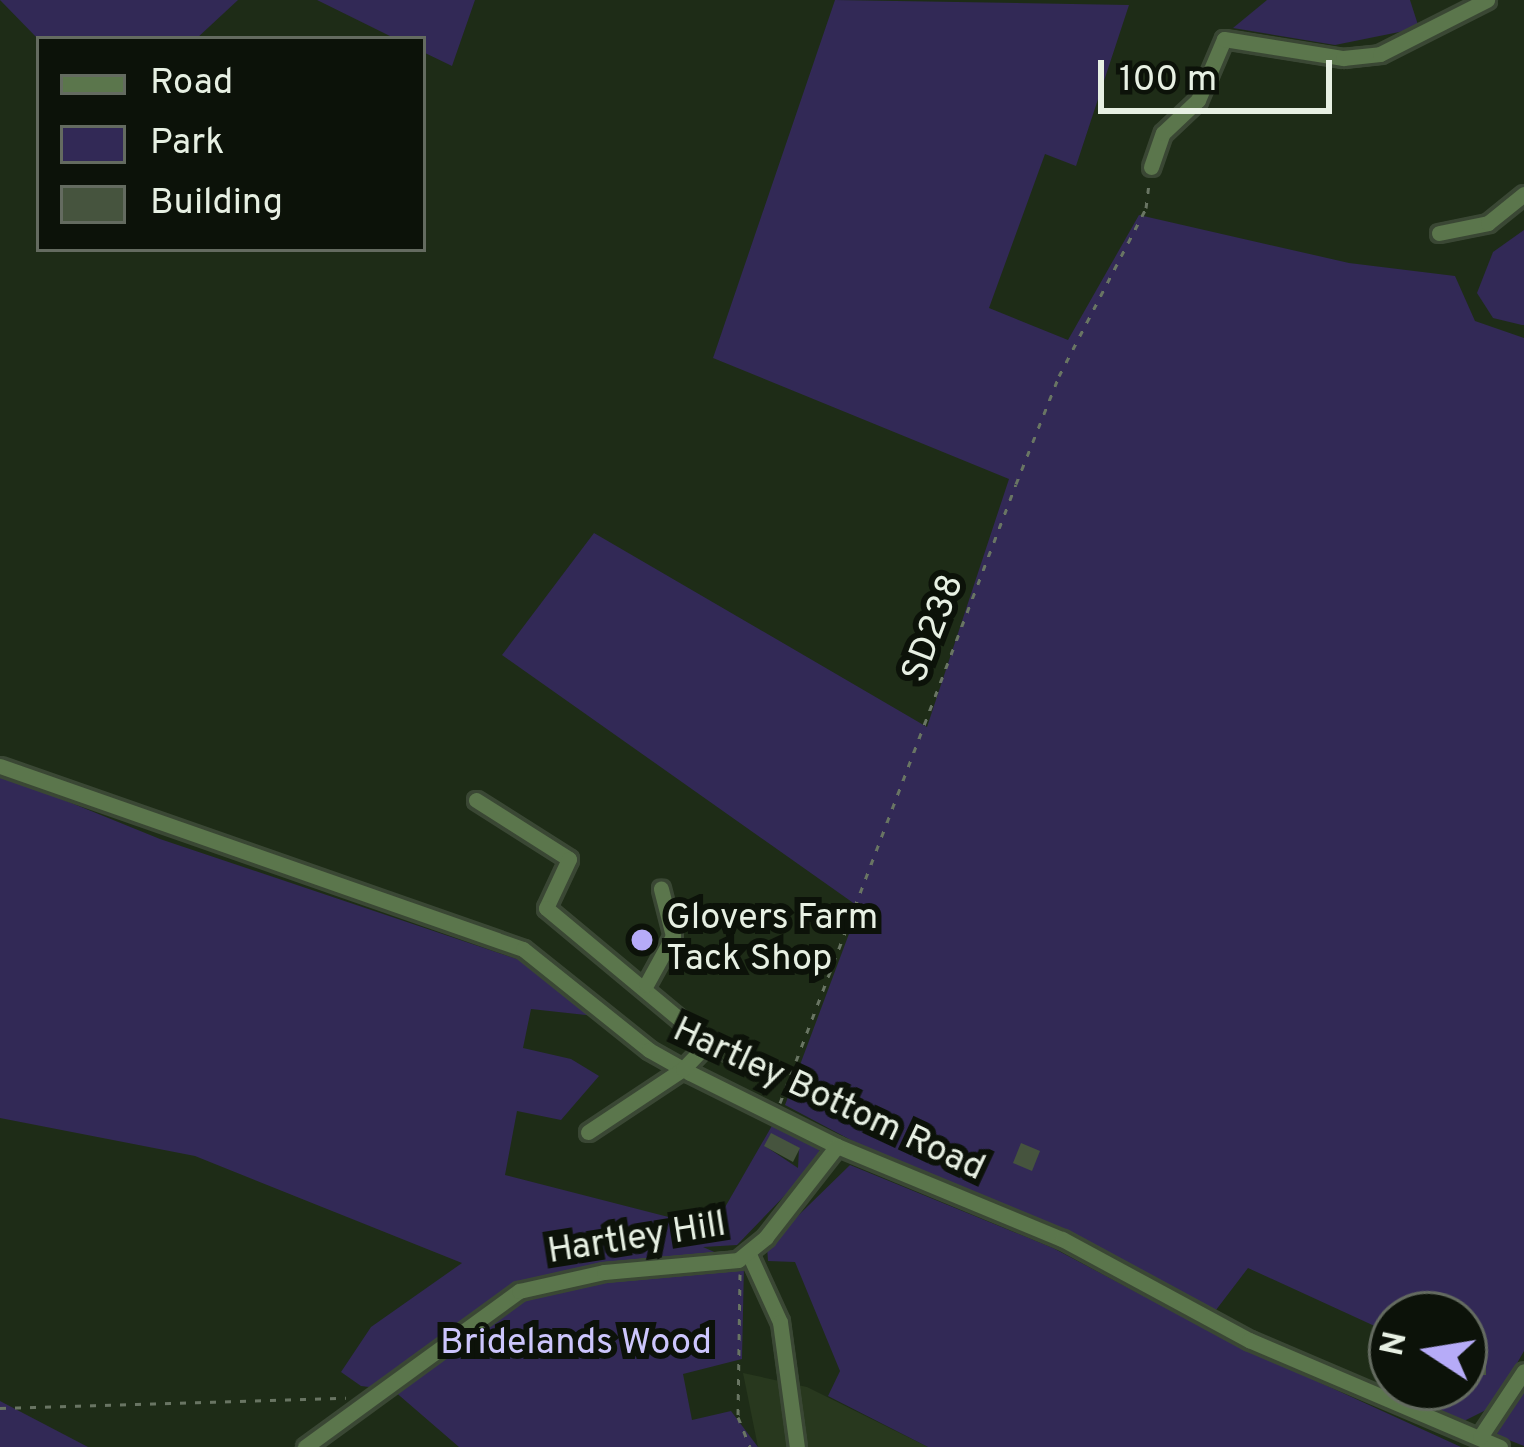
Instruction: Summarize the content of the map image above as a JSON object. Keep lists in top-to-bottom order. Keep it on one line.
{"streets":{"street":["Hartley Bottom Road","Hartley Hill"],"path":["SD238"]},"crossings":[["SD238","Hartley Bottom Road"],["Hartley Bottom Road","Hartley Hill"]],"parks":["Bridelands Wood"],"places":["Glovers Farm Tack Shop"],"legend":["Road","Park","Building"],"scale_bar":"100 m","north":"left"}
